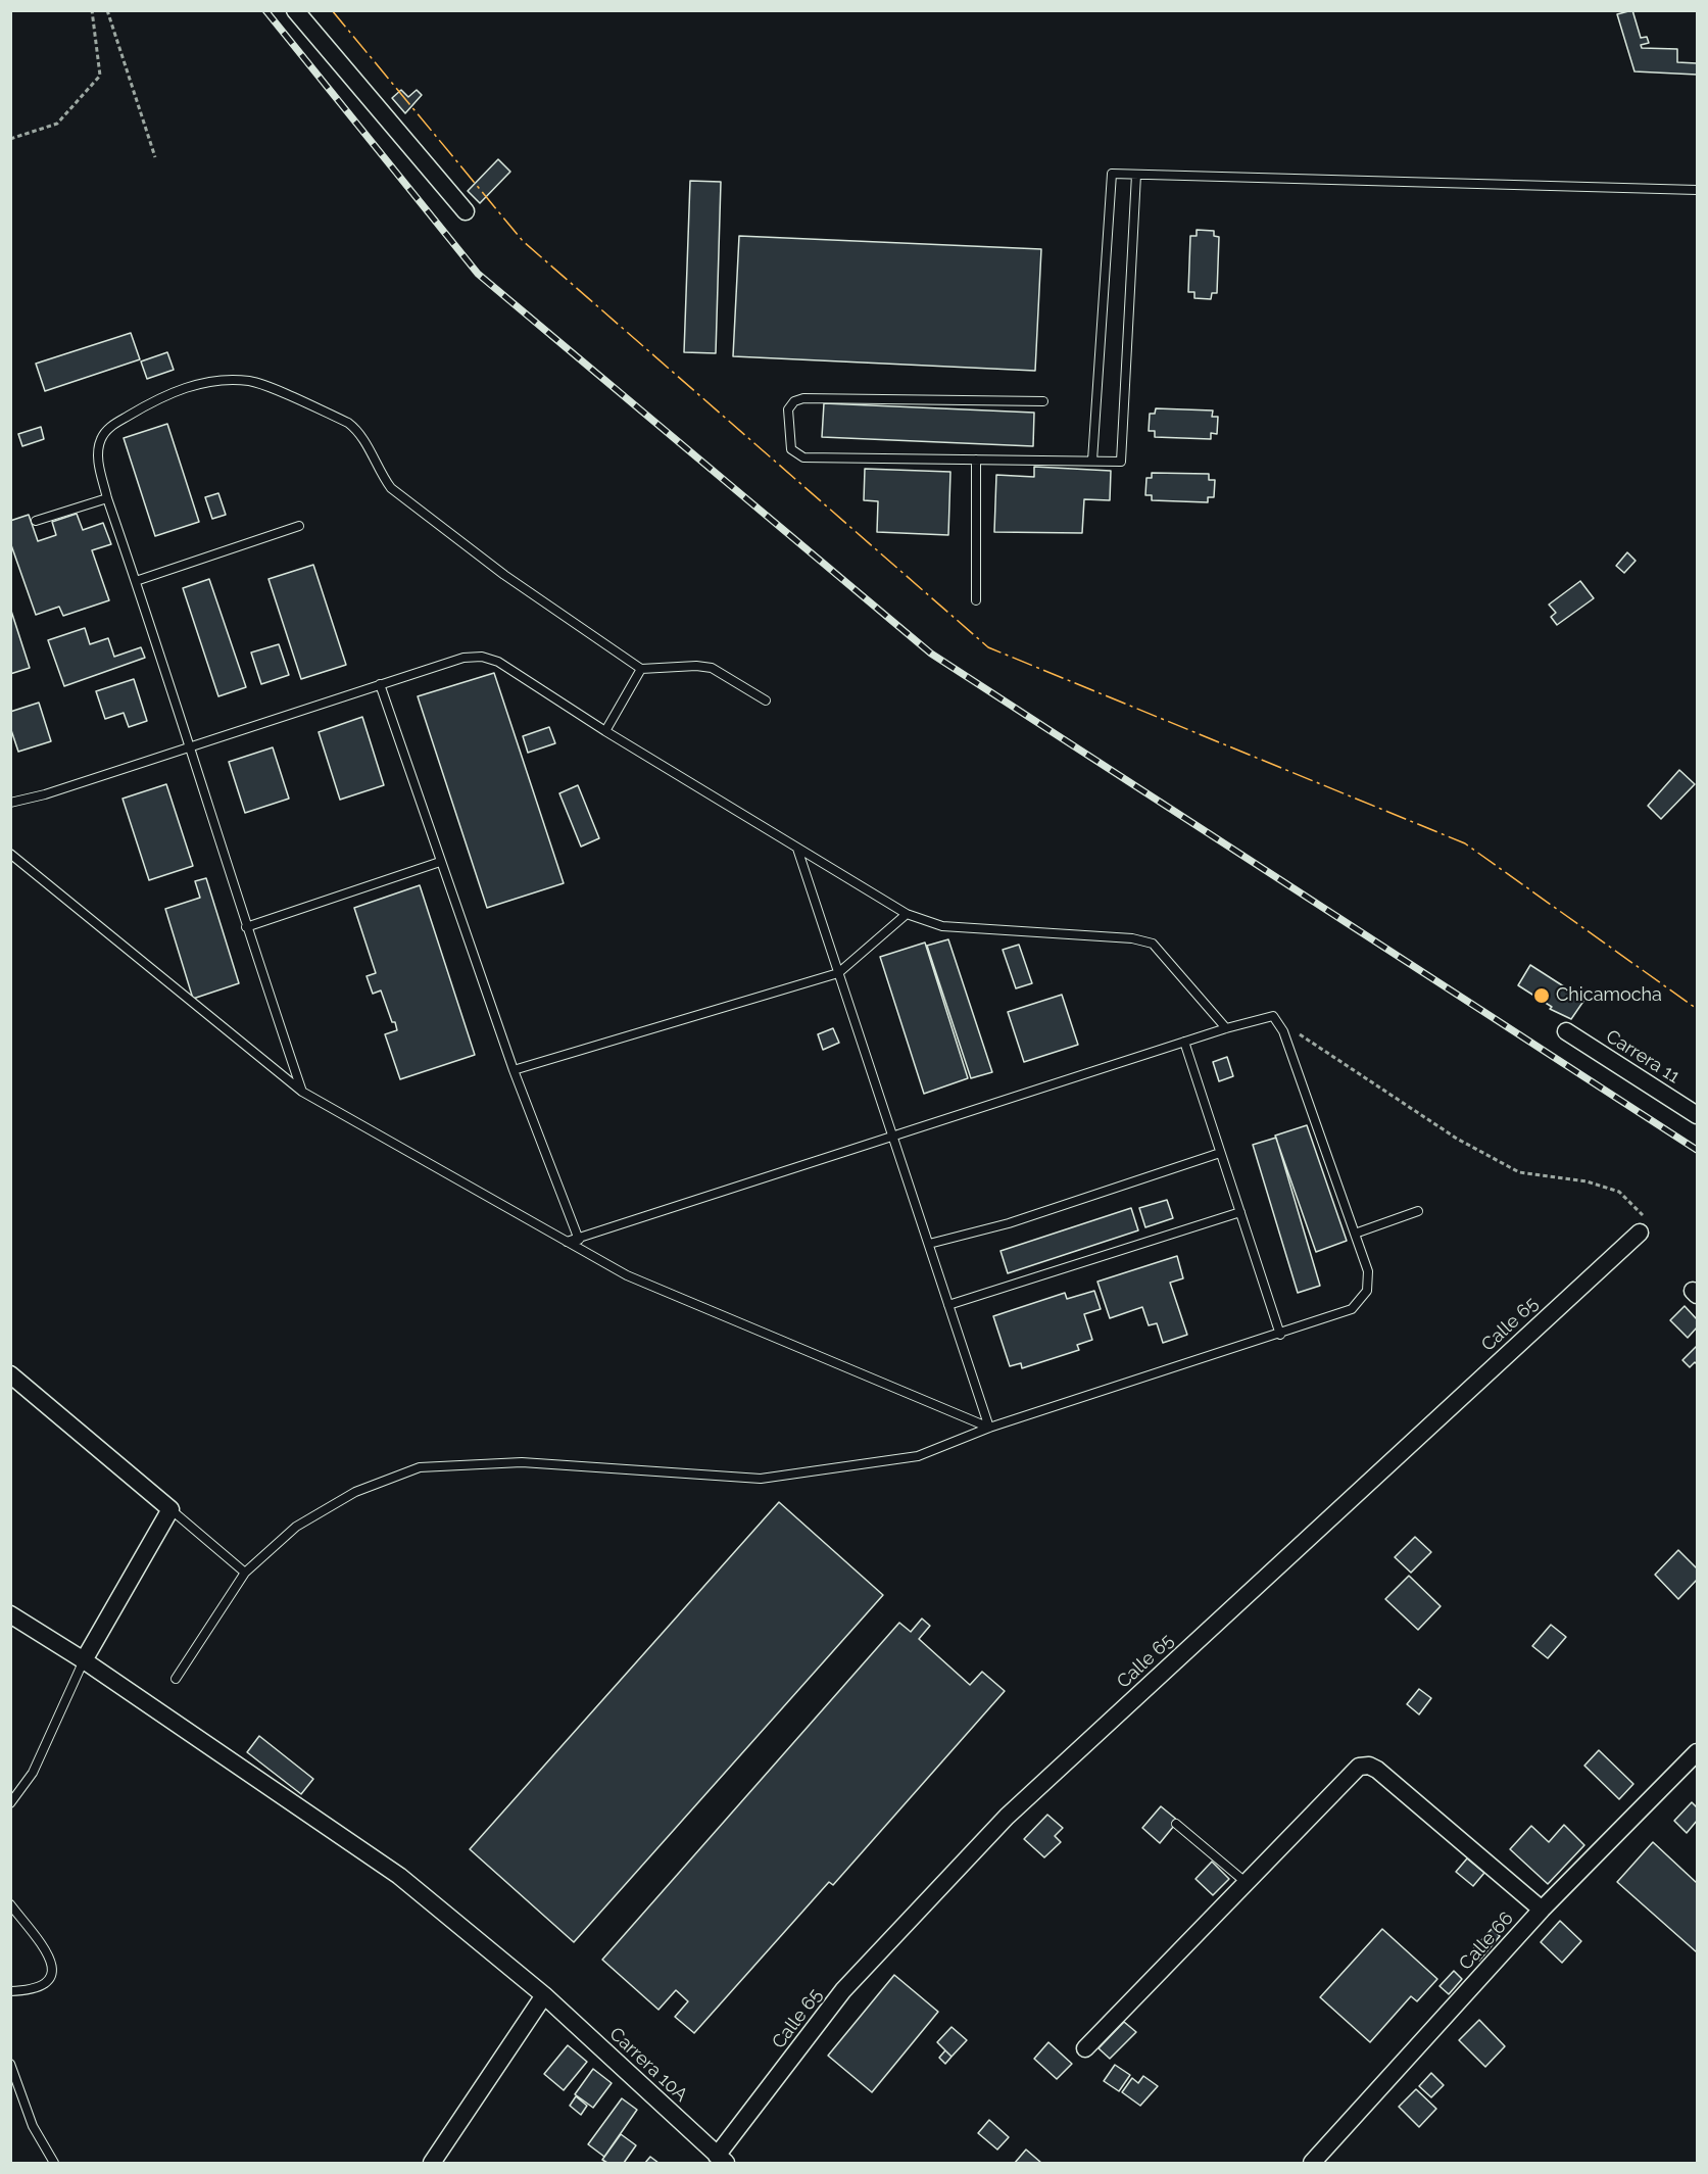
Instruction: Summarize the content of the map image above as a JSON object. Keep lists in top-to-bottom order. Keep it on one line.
{"streets":{"street":["Carrera 11","Calle 65","Calle 66","Carrera 10A"]},"crossings":[["Calle 65","Carrera 10A"]],"places":["Chicamocha"]}
